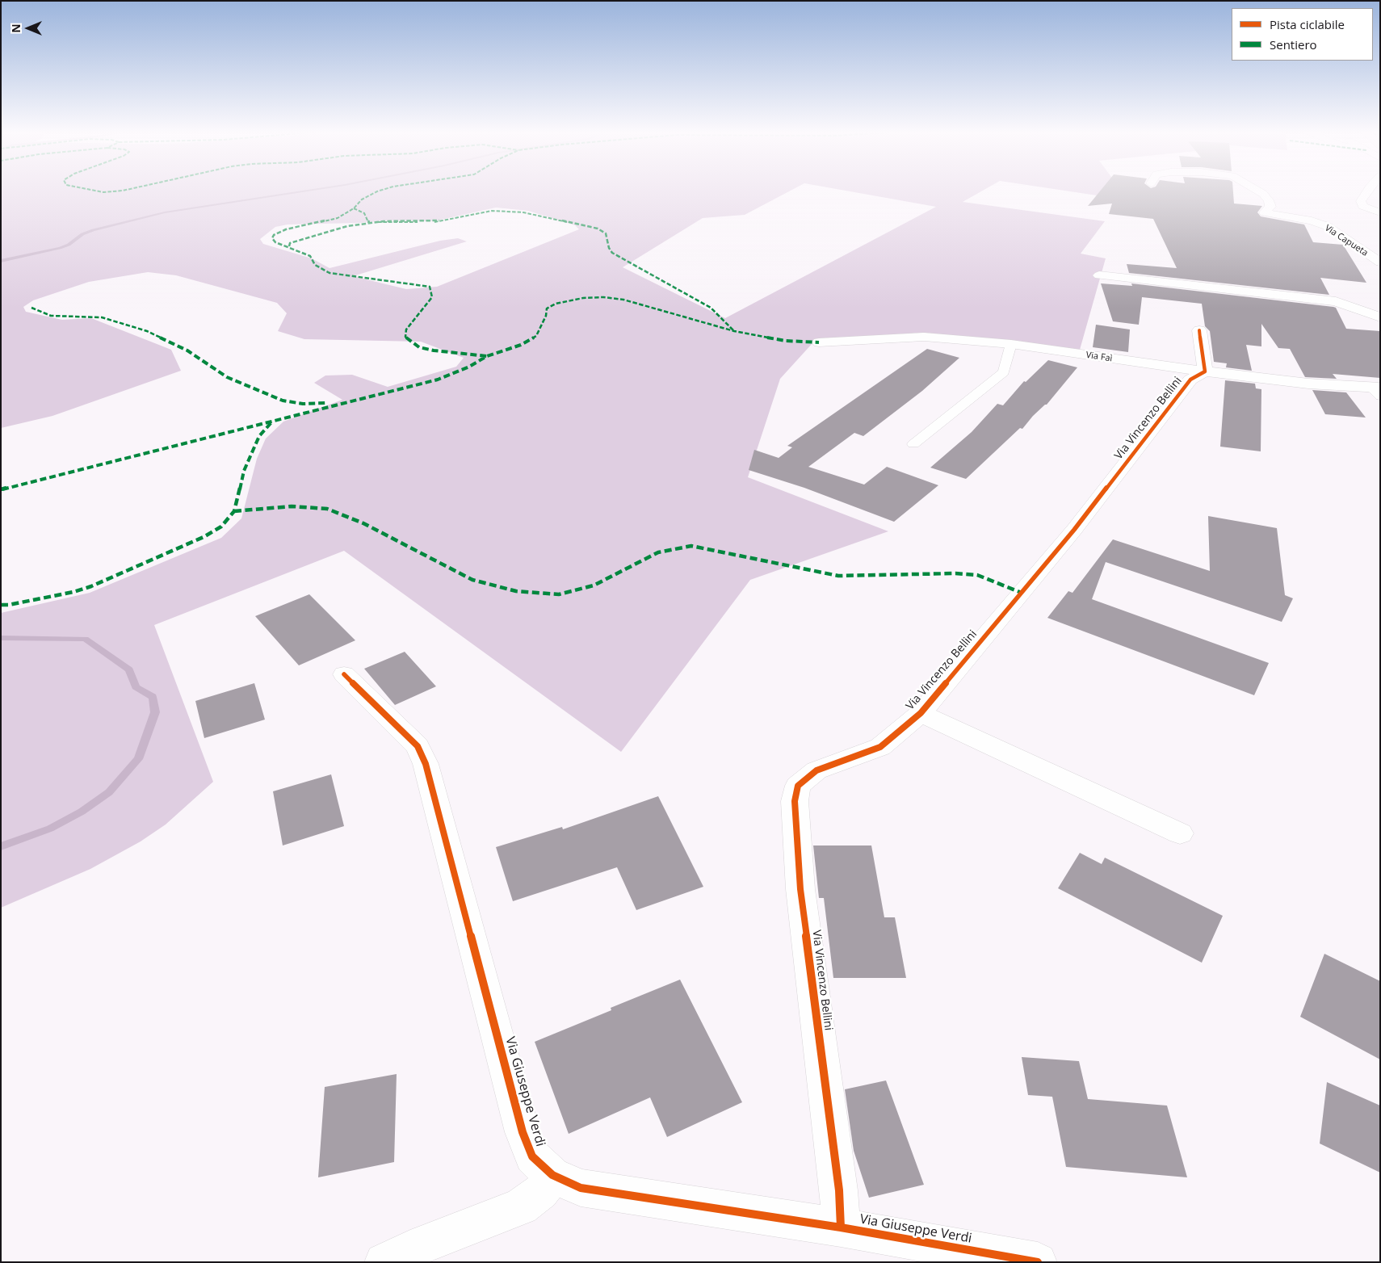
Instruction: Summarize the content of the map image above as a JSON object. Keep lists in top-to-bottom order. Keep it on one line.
{"streets":{"street":["Via Capueta","Via Faì","Via Vincenzo Bellini","Via Giuseppe Verdi"]},"crossings":[["Via Faì","Via Vincenzo Bellini"],["Via Vincenzo Bellini","Via Giuseppe Verdi"]],"legend":["Pista ciclabile","Sentiero"],"north":"left"}
